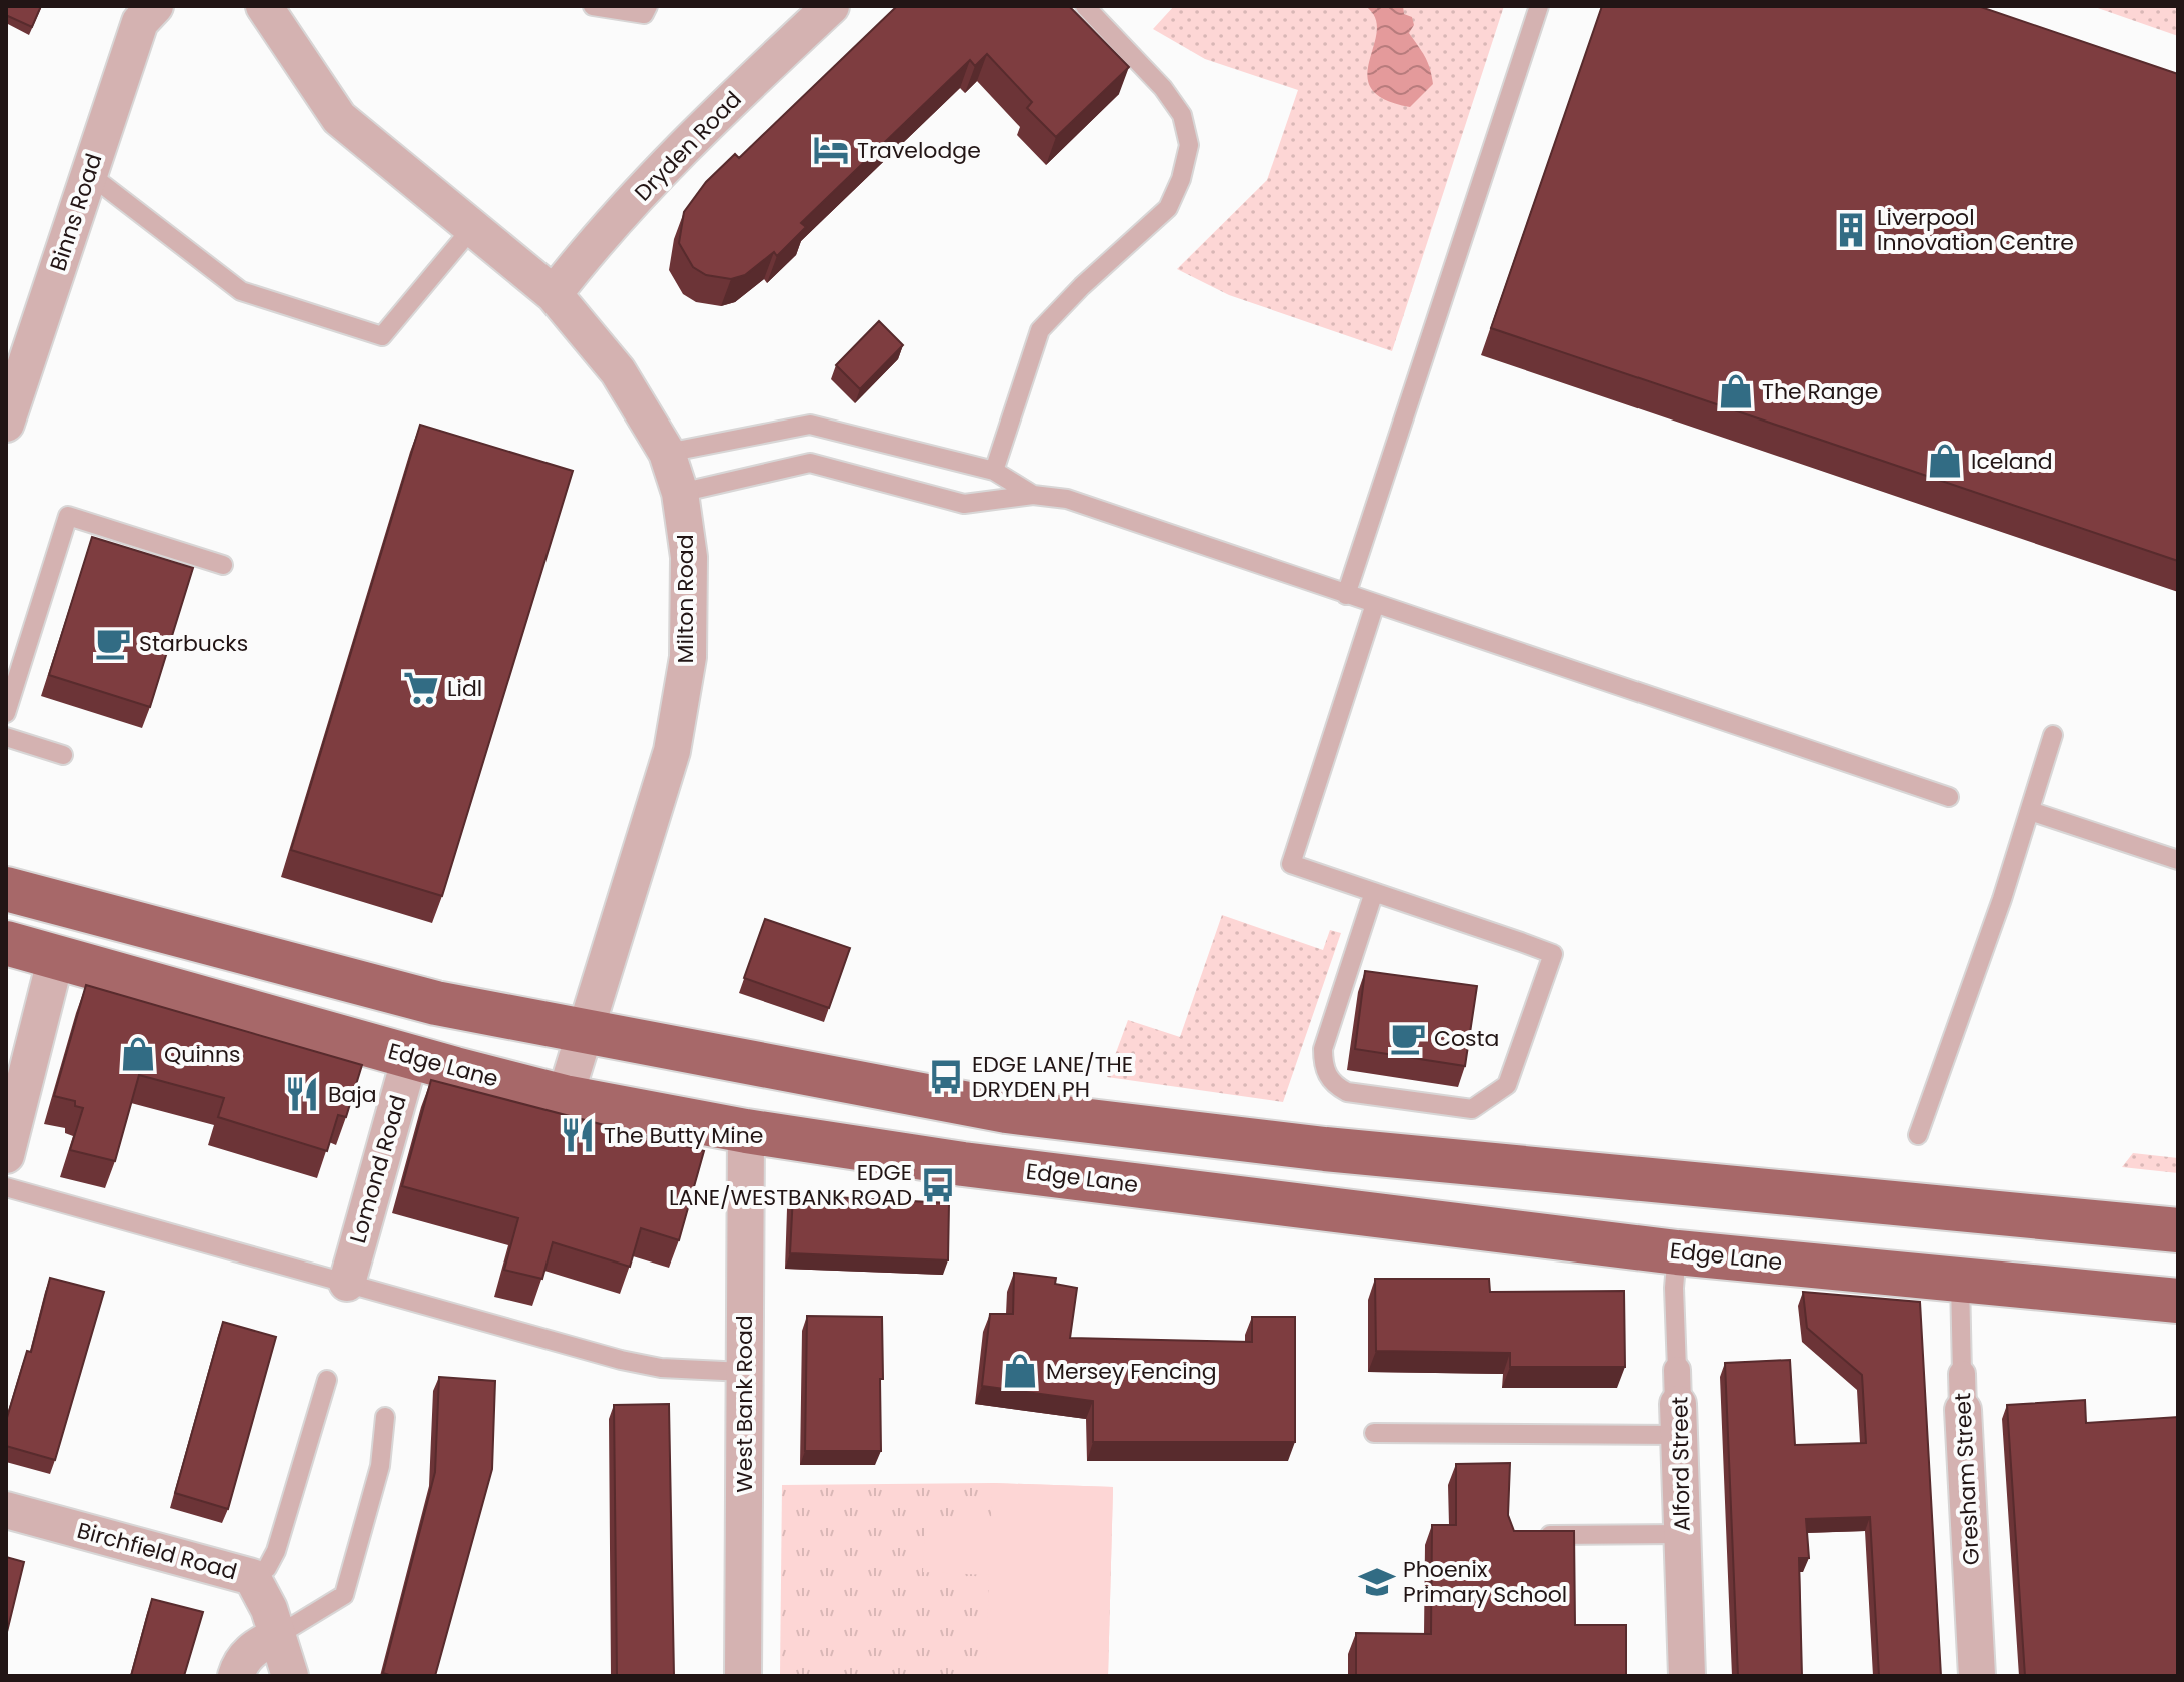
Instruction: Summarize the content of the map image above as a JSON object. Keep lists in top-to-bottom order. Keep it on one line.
{"streets":{"highway":["Edge Lane"],"street":["Dryden Road","Binns Road","Milton Road","Lomond Road","West Bank Road","Alford Street","Gresham Street","Birchfield Road"]},"crossings":[["Dryden Road","Milton Road"],["Milton Road","Edge Lane"],["Edge Lane","Lomond Road"],["Edge Lane","West Bank Road"],["Edge Lane","Alford Street"],["Edge Lane","Gresham Street"]],"places":{"hotel":["Travelodge"],"building":["Liverpool Innovation Centre"],"shop":["The Range","Iceland","Quinns","Mersey Fencing"],"cafe":["Starbucks","Costa"],"supermarket":["Lidl"],"bus stop":["EDGE LANE/THE DRYDEN PH","EDGE LANE/WESTBANK ROAD"],"restaurant":["Baja","The Butty Mine"],"school or university":["Phoenix Primary School"]}}
